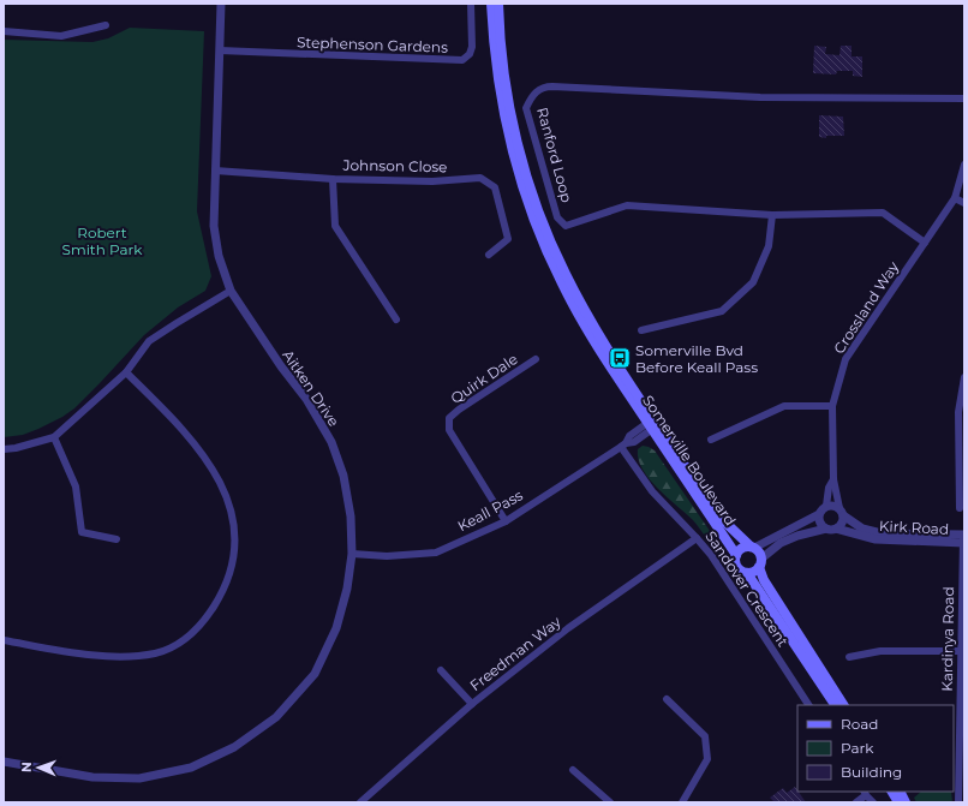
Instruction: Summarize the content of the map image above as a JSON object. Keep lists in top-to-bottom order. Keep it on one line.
{"streets":{"main road":["Somerville Boulevard"],"street":["Stephenson Gardens","Ranford Loop","Johnson Close","Crossland Way","Quirk Dale","Aitken Drive","Keall Pass","Kirk Road","Sandover Crescent","Kardinya Road","Freedman Way"]},"crossings":[["Stephenson Gardens","Aitken Drive"],["Ranford Loop","Crossland Way"],["Johnson Close","Aitken Drive"],["Crossland Way","Kirk Road"],["Quirk Dale","Keall Pass"],["Aitken Drive","Keall Pass"],["Somerville Boulevard","Keall Pass"],["Keall Pass","Sandover Crescent"],["Kirk Road","Kardinya Road"],["Sandover Crescent","Freedman Way"]],"parks":["Robert Smith Park"],"places":{"bus stop":["Somerville Bvd Before Keall Pass"]},"legend":["Road","Park","Building"],"north":"left"}
